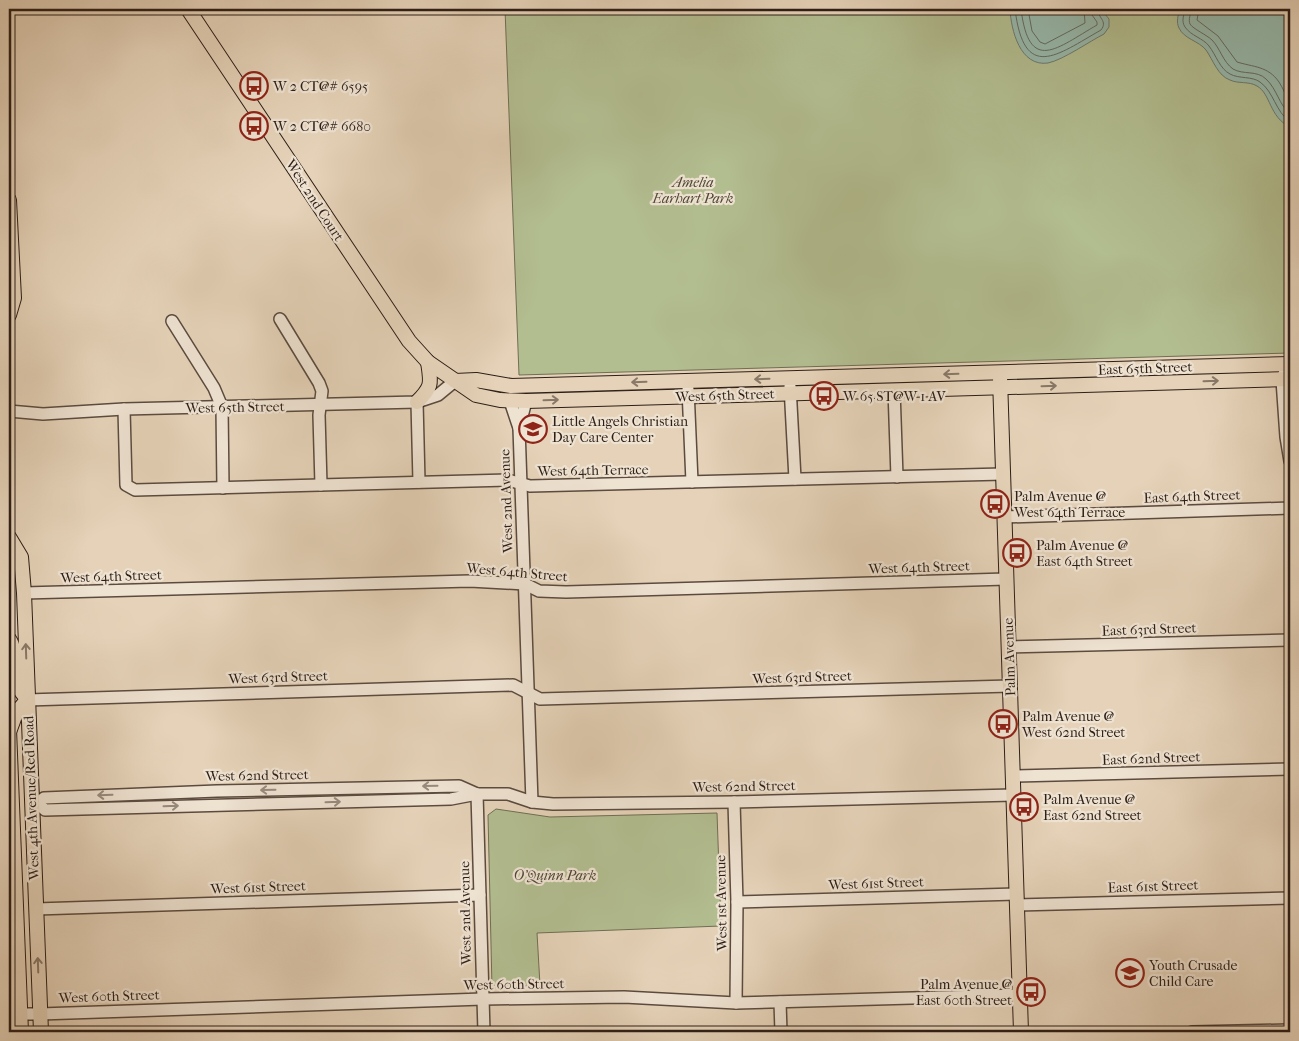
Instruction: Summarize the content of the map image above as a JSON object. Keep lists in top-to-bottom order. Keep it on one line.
{"streets":{"main road":["West 2nd Court","East 65th Street","West 65th Street","Palm Avenue","West 4th Avenue/Red Road"],"street":["West 64th Terrace","East 64th Street","West 2nd Avenue","West 64th Street","East 63rd Street","West 63rd Street","East 62nd Street","West 62nd Street","West 61st Street","East 61st Street","West 1st Avenue","West 60th Street"]},"crossings":[["West 2nd Court","West 65th Street"],["East 65th Street","West 65th Street"],["East 65th Street","Palm Avenue"],["West 65th Street","West 64th Terrace"],["West 65th Street","West 2nd Avenue"],["West 65th Street","Palm Avenue"],["West 64th Terrace","West 2nd Avenue"],["West 64th Terrace","Palm Avenue"],["East 64th Street","Palm Avenue"],["West 2nd Avenue","West 64th Street"],["West 2nd Avenue","West 63rd Street"],["West 2nd Avenue","West 62nd Street"],["West 2nd Avenue","West 61st Street"],["West 2nd Avenue","West 60th Street"],["West 64th Street","Palm Avenue"],["West 64th Street","West 4th Avenue/Red Road"],["East 63rd Street","Palm Avenue"],["Palm Avenue","West 63rd Street"],["Palm Avenue","East 62nd Street"],["Palm Avenue","West 62nd Street"],["Palm Avenue","West 61st Street"],["Palm Avenue","East 61st Street"],["Palm Avenue","West 60th Street"],["West 63rd Street","West 4th Avenue/Red Road"],["West 62nd Street","West 4th Avenue/Red Road"],["West 62nd Street","West 1st Avenue"],["West 4th Avenue/Red Road","West 61st Street"],["West 4th Avenue/Red Road","West 60th Street"],["West 61st Street","East 61st Street"],["West 61st Street","West 1st Avenue"],["West 1st Avenue","West 60th Street"]],"parks":["Amelia Earhart Park","O'Quinn Park"],"places":{"bus stop":["W 2 CT@# 6595","W 2 CT@# 6680","W 65 ST@W 1 AV","Palm Avenue @ West 64th Terrace","Palm Avenue @ East 64th Street","Palm Avenue @ West 62nd Street","Palm Avenue @ East 62nd Street","Palm Avenue @ East 60th Street"],"school or university":["Little Angels Christian Day Care Center","Youth Crusade Child Care"]}}
